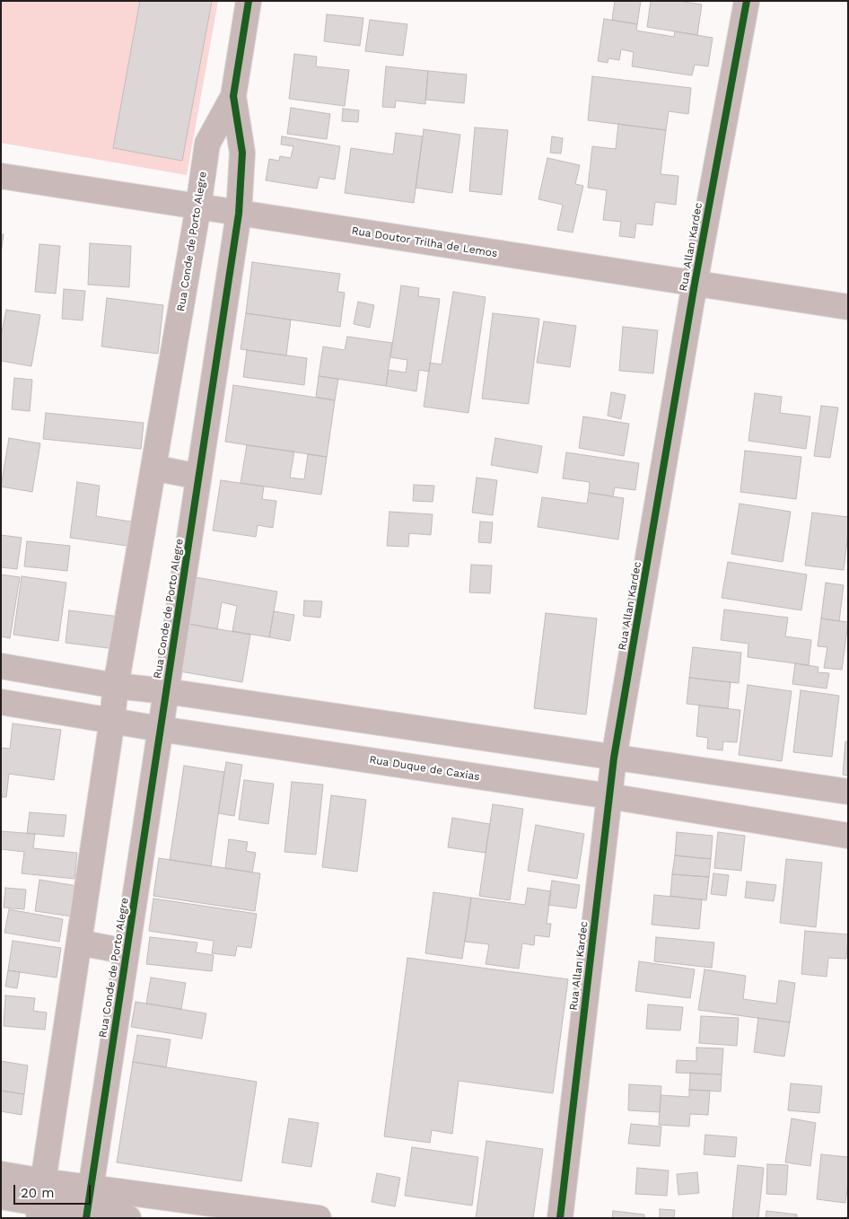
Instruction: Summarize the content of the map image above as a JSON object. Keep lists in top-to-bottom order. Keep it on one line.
{"streets":{"street":["Rua Conde de Porto Alegre","Rua Doutor Trilha de Lemos","Rua Allan Kardec","Rua Duque de Caxias"]},"crossings":[["Rua Conde de Porto Alegre","Rua Doutor Trilha de Lemos"],["Rua Conde de Porto Alegre","Rua Duque de Caxias"],["Rua Doutor Trilha de Lemos","Rua Allan Kardec"],["Rua Allan Kardec","Rua Duque de Caxias"]],"scale_bar":"20 m"}
